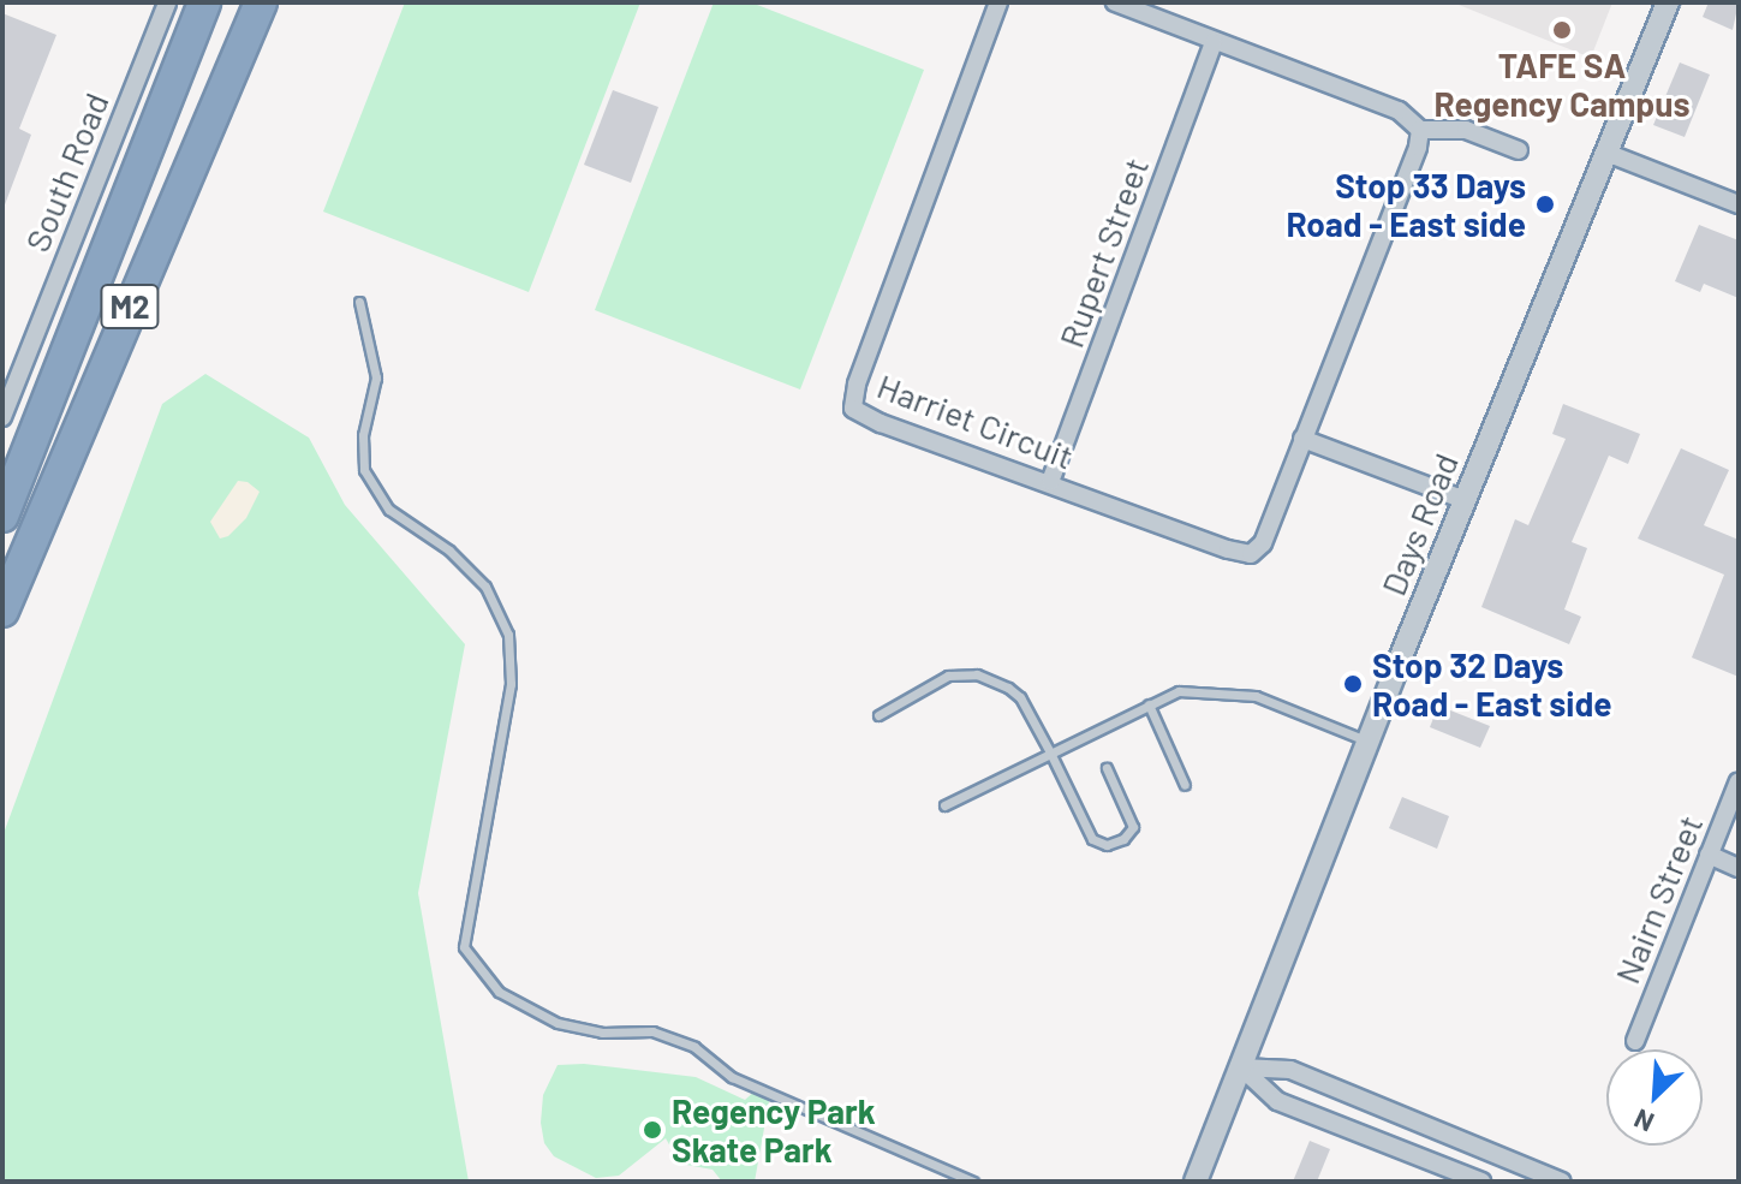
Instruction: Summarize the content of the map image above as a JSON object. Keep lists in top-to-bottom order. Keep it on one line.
{"streets":{"highway":["M2"],"street":["South Road","Rupert Street","Harriet Circuit","Days Road","Nairn Street"]},"crossings":[["Rupert Street","Harriet Circuit"]],"places":["TAFE SA Regency Campus","Stop 33 Days Road - East side","Stop 32 Days Road - East side","Regency Park Skate Park"],"north":"bottom left"}
